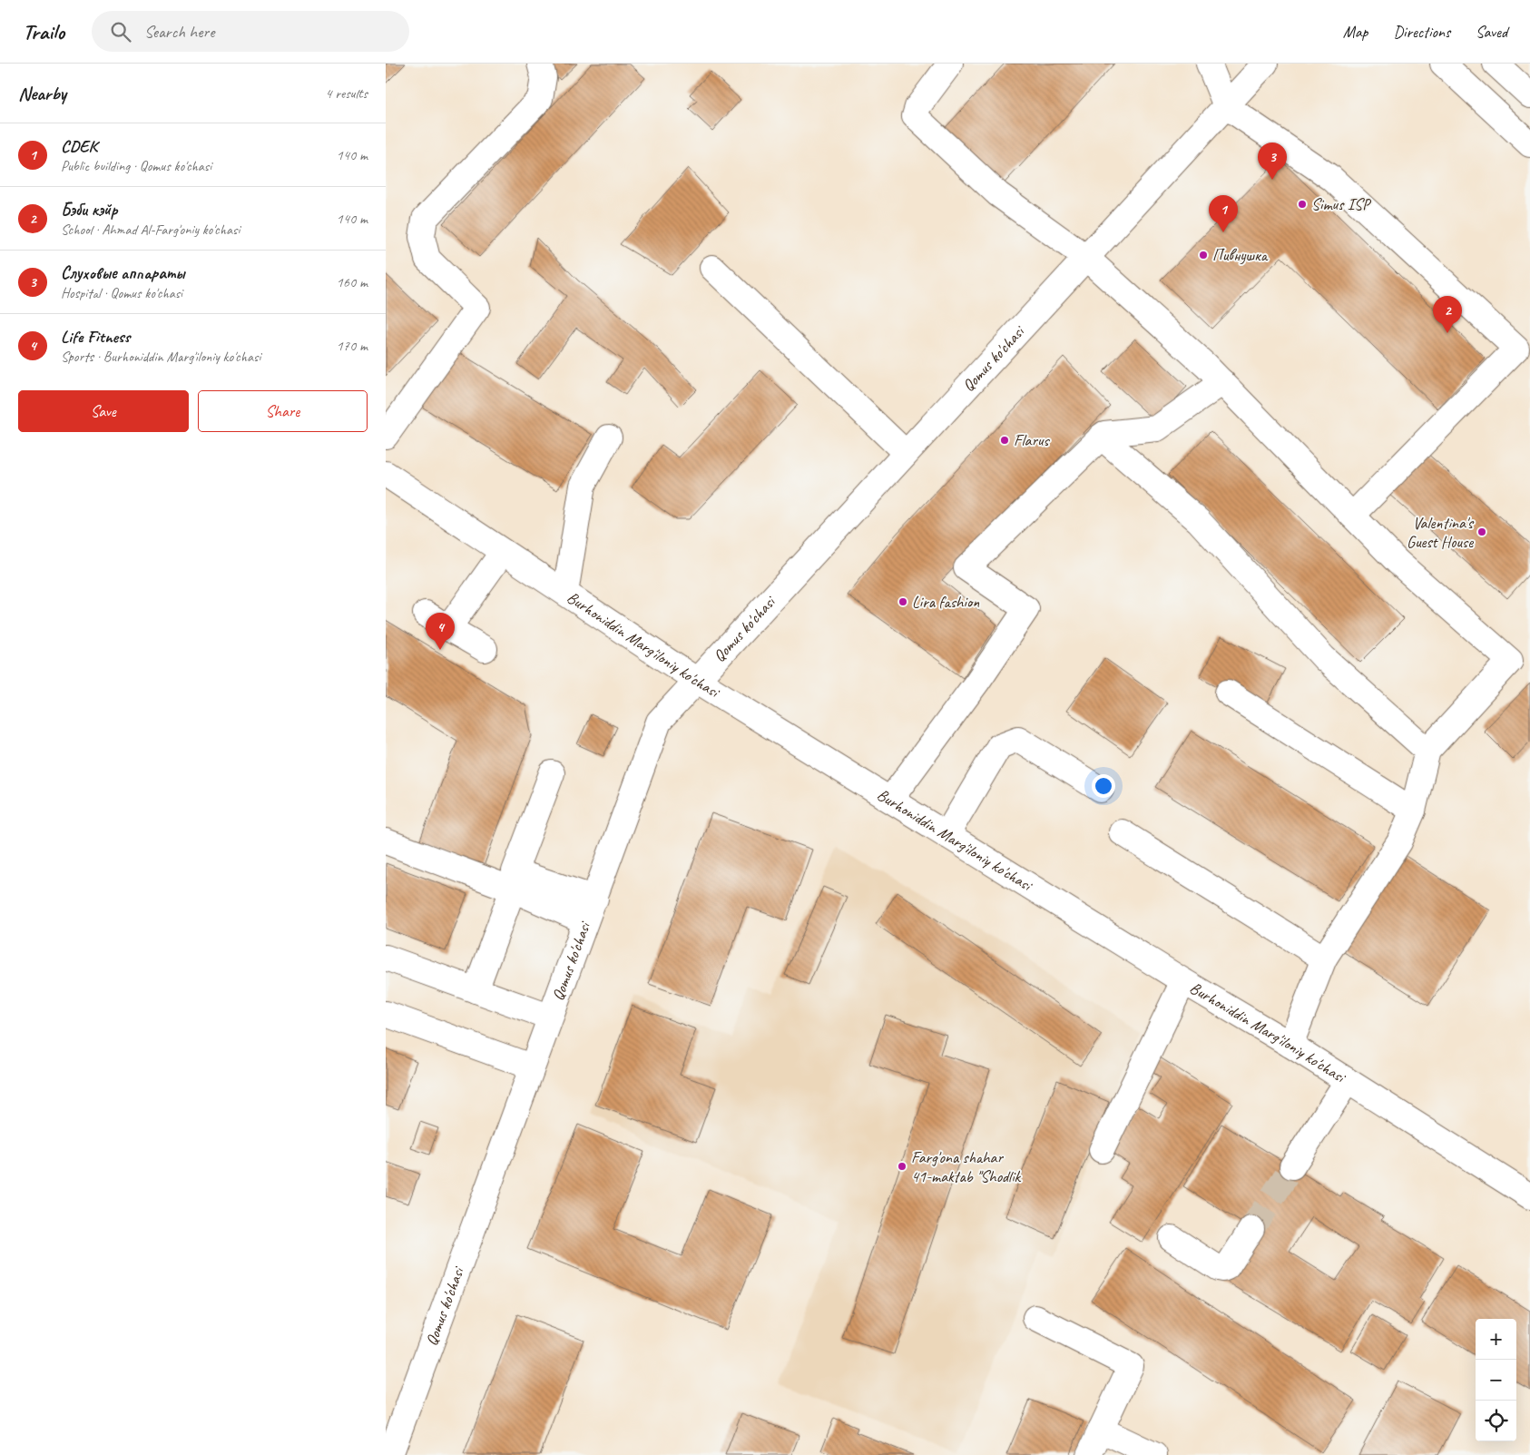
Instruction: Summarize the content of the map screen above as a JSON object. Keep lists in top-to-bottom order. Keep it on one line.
{"streets":{"street":["Qomus ko'chasi","Burhoniddin Marg'iloniy ko'chasi"]},"crossings":[["Qomus ko'chasi","Burhoniddin Marg'iloniy ko'chasi"]],"places":["Simus ISP","Пивнушка","Flarus","Valentina's Guest House","Lira fashion","Farg'ona shahar 41-maktab \"Shodlik"],"page":{"header":"Trailo","search":"Search here","nav":["Map","Directions","Saved"],"heading":["Nearby","4 results"],"list":[{"mark":"1","name":"CDEK","note":"Public building · Qomus ko'chasi","value":"140 m"},{"mark":"2","name":"Бэби кэйр","note":"School · Ahmad Al-Farg'oniy ko'chasi","value":"140 m"},{"mark":"3","name":"Слуховые аппараты","note":"Hospital · Qomus ko'chasi","value":"160 m"},{"mark":"4","name":"Life Fitness","note":"Sports · Burhoniddin Marg'iloniy ko'chasi","value":"170 m"}],"pins":["3","1","2","4"],"buttons":["Save","Share"],"map_buttons":["+","−"]}}
